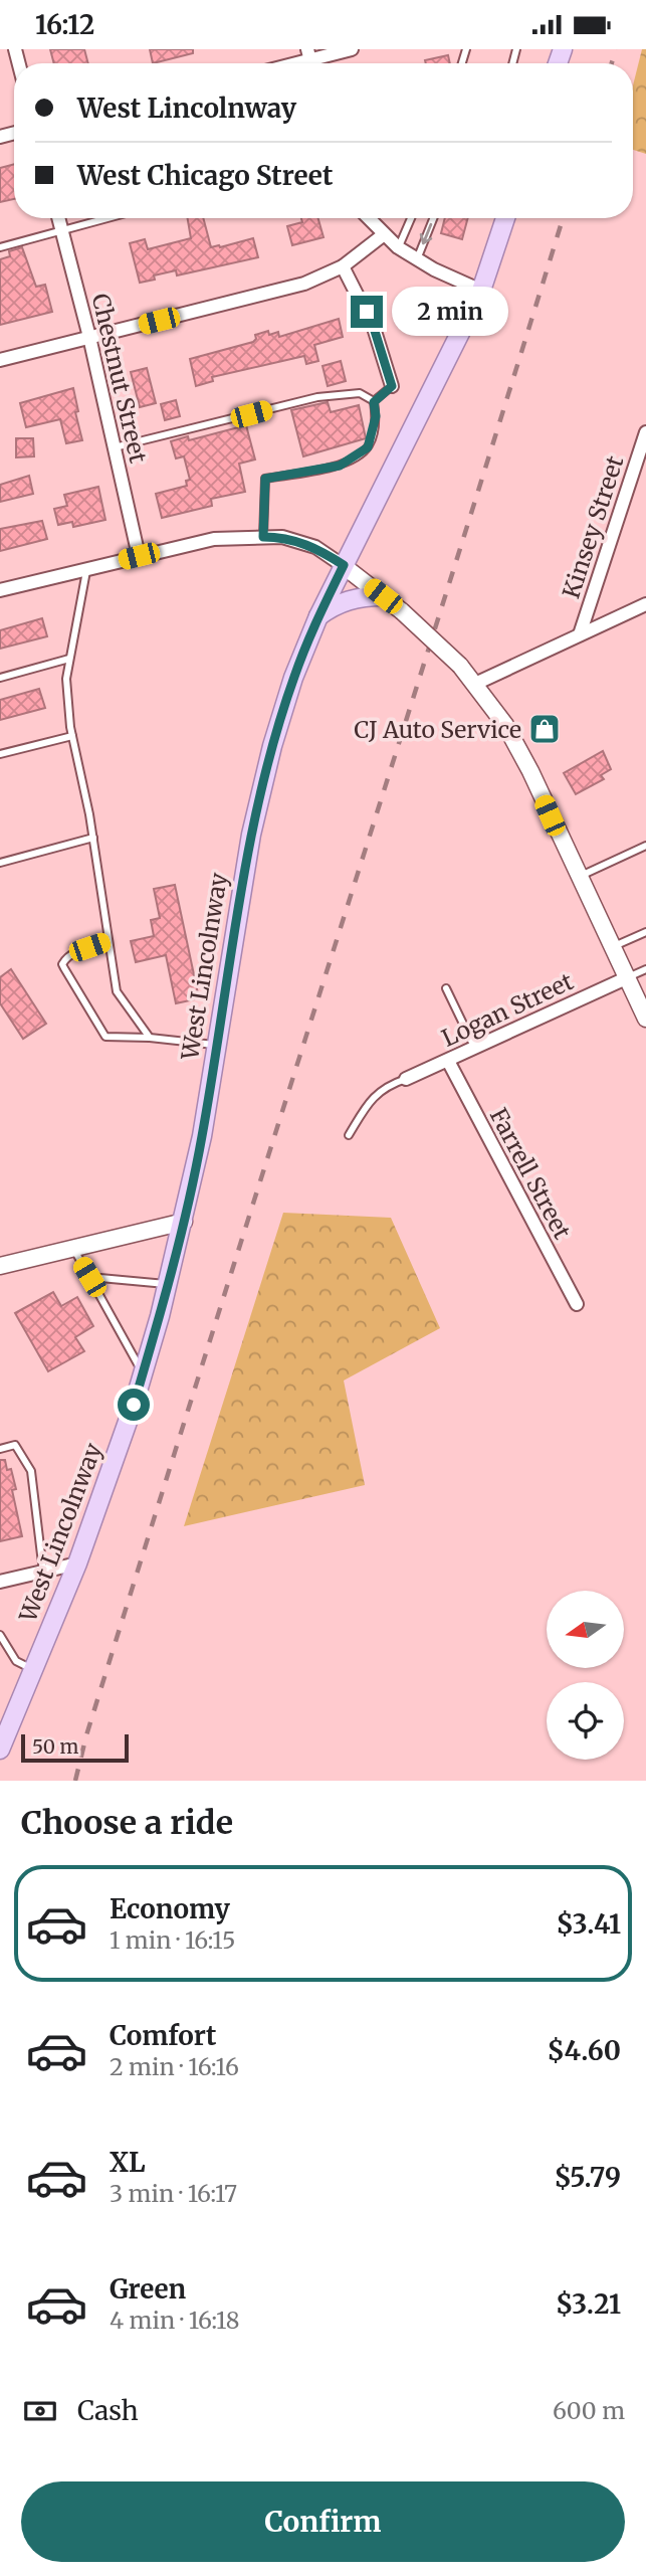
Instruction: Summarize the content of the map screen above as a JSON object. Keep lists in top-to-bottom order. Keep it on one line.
{"streets":{"main road":["West Lincolnway"],"street":["Chestnut Street","Kinsey Street","Logan Street","Farrell Street"]},"crossings":[["Logan Street","Farrell Street"]],"places":{"shop":["CJ Auto Service"]},"scale_bar":"50 m","north":"left","page":{"status":"16:12","banner":["West Lincolnway","West Chicago Street"],"bubble":"2 min","scale":"50 m","heading":"Choose a ride","list":[{"name":"Economy","note":"1 min · 16:15","value":"$3.41"},{"name":"Comfort","note":"2 min · 16:16","value":"$4.60"},{"name":"XL","note":"3 min · 16:17","value":"$5.79"},{"name":"Green","note":"4 min · 16:18","value":"$3.21"}],"pay":["Cash","600 m"],"buttons":"Confirm"}}
